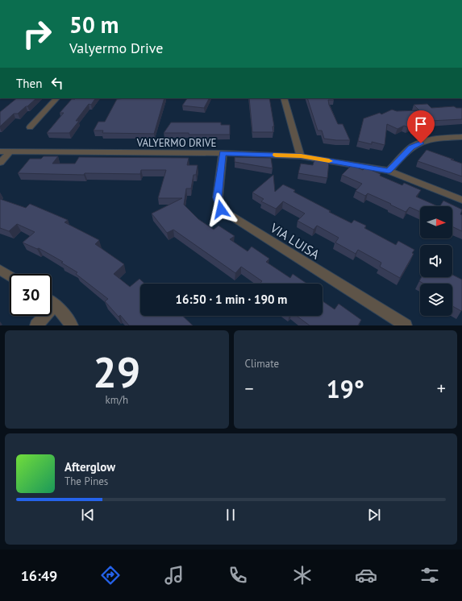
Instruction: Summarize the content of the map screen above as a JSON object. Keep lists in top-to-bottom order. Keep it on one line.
{"streets":{"street":["VALYERMO DRIVE","VIA LUISA"]},"crossings":[["VALYERMO DRIVE","VIA LUISA"]],"north":"right","page":{"turn":["50 m","Valyermo Drive"],"then":"Then","limit":"30","trip":"16:50 · 1 min · 190 m","tile":[["29","km/h"],"Climate"],"heat":["−","19°","+"],"song":["Afterglow","The Pines"],"tabs":"16:49"}}
